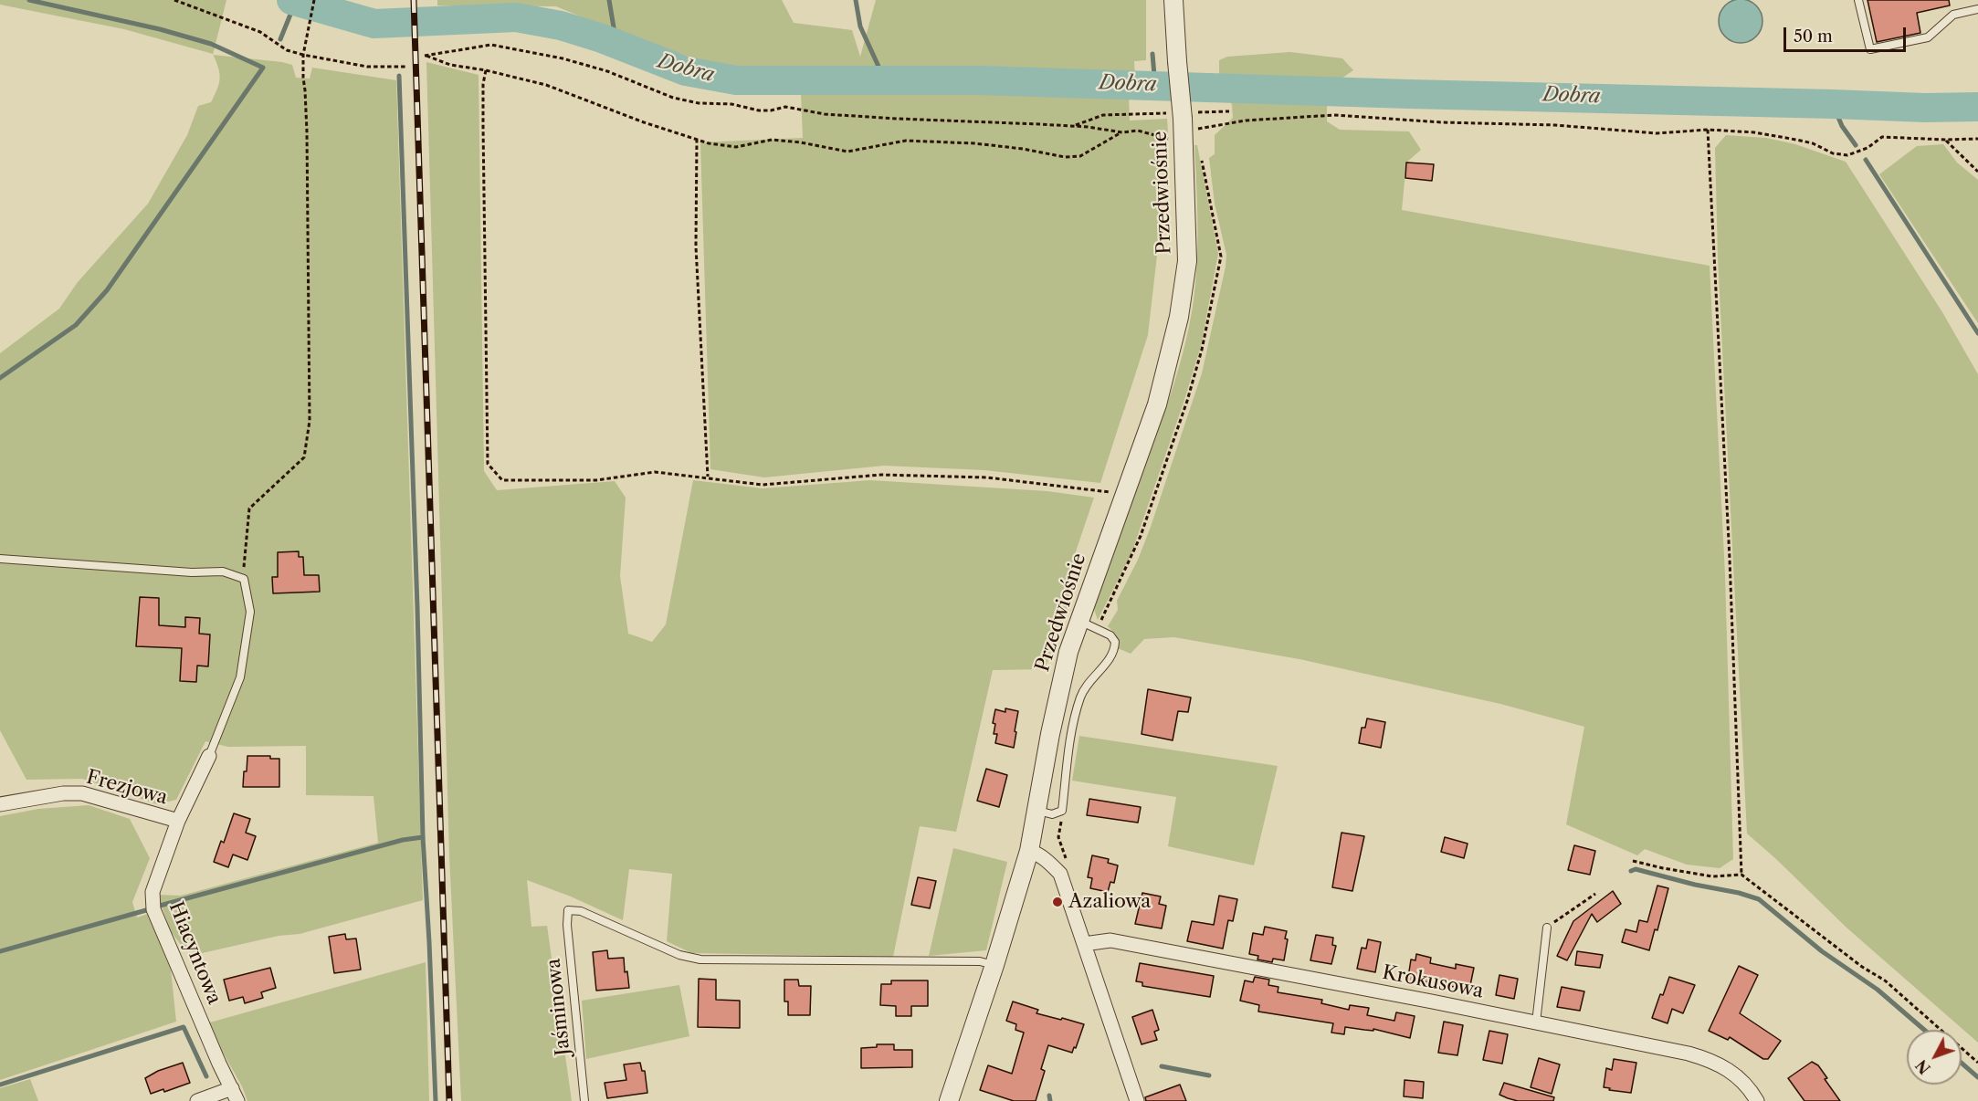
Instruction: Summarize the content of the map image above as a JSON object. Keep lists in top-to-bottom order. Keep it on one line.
{"streets":{"street":["Przedwiośnie","Frezjowa","Hiacyntowa","Krokusowa"],"lane":["Jaśminowa"]},"crossings":[["Frezjowa","Hiacyntowa"]],"water":["Dobra"],"places":["Azaliowa"],"scale_bar":"50 m","north":"bottom left"}
